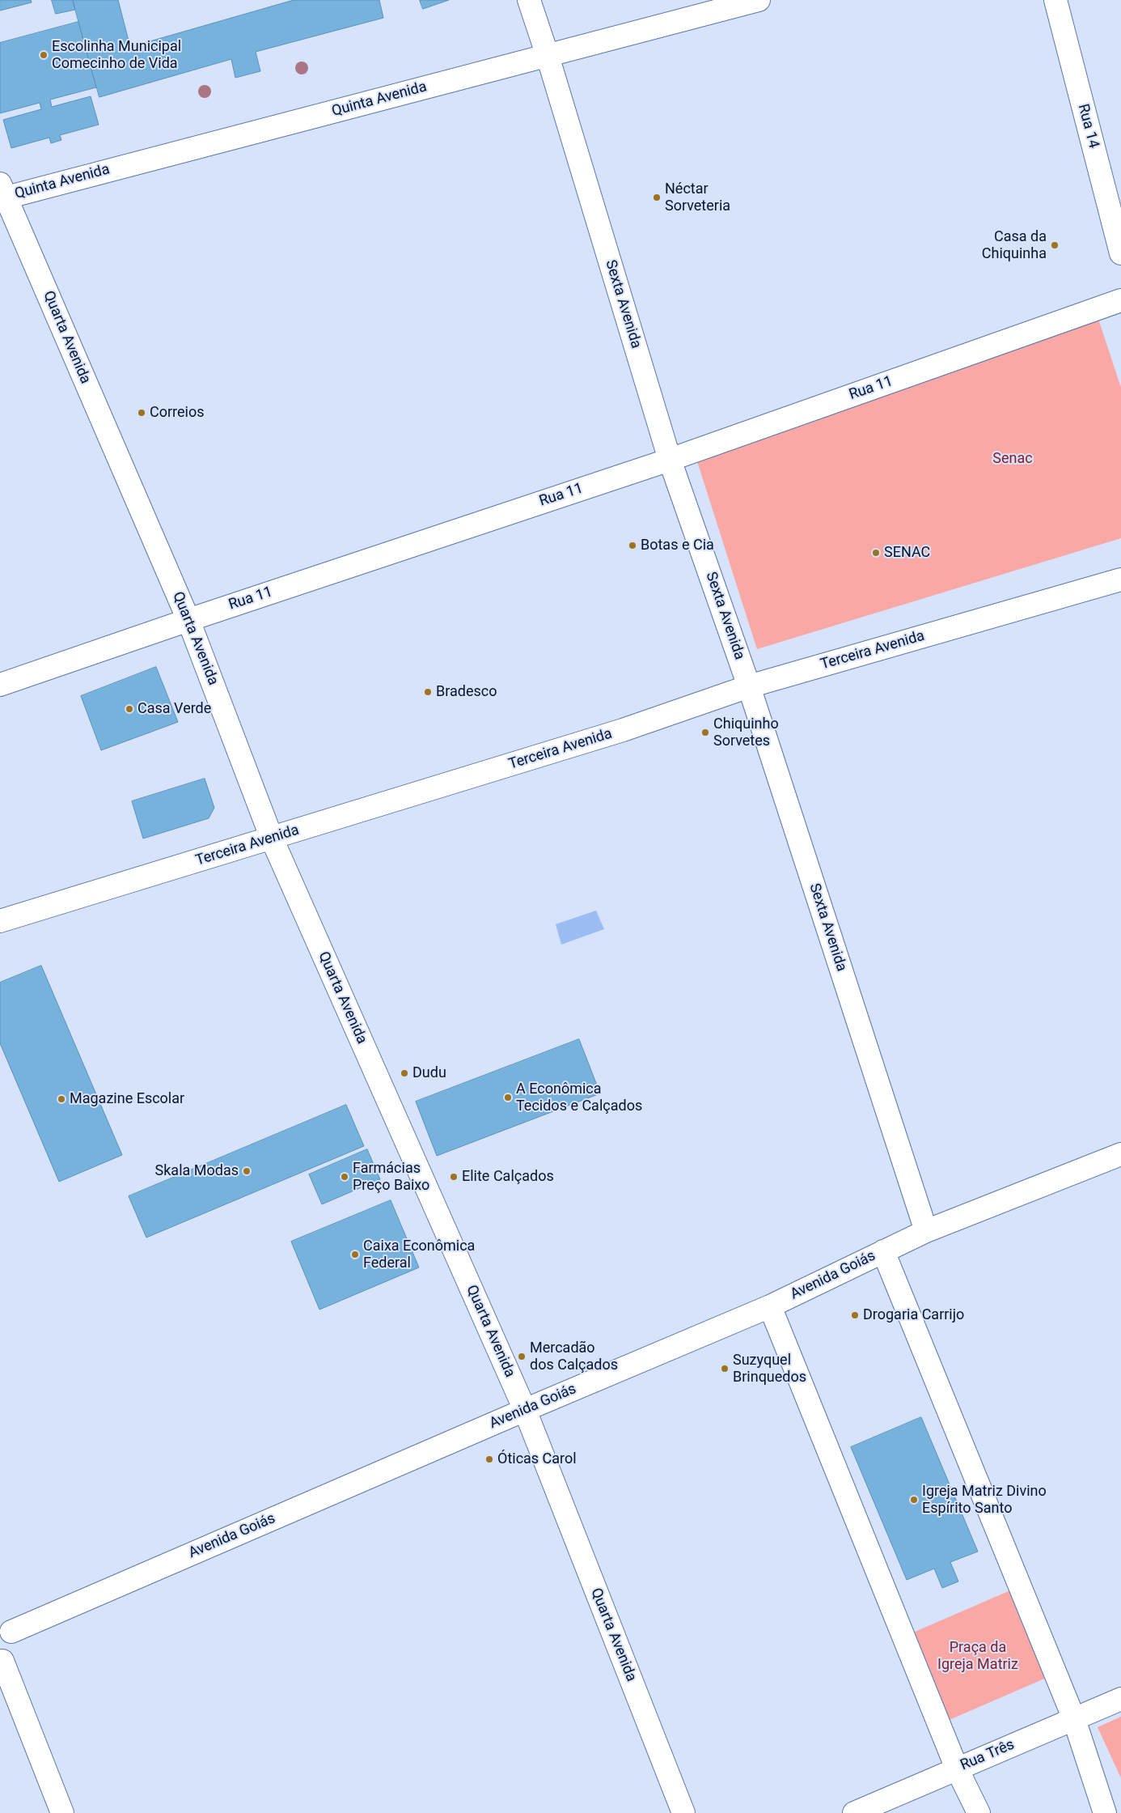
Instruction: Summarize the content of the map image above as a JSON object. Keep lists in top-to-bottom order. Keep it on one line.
{"streets":{"street":["Quinta Avenida","Rua 14","Sexta Avenida","Quarta Avenida","Rua 11","Terceira Avenida","Avenida Goiás","Rua Três"]},"crossings":[["Quinta Avenida","Sexta Avenida"],["Quinta Avenida","Quarta Avenida"],["Sexta Avenida","Rua 11"],["Sexta Avenida","Terceira Avenida"],["Sexta Avenida","Avenida Goiás"],["Quarta Avenida","Rua 11"],["Quarta Avenida","Terceira Avenida"],["Quarta Avenida","Avenida Goiás"]],"parks":["Senac","Praça da Igreja Matriz"],"places":["Escolinha Municipal Comecinho de Vida","Néctar Sorveteria","Casa da Chiquinha","Correios","Botas e Cia","SENAC","Bradesco","Casa Verde","Chiquinho Sorvetes","Dudu","A Econômica Tecidos e Calçados","Magazine Escolar","Skala Modas","Farmácias Preço Baixo","Elite Calçados","Caixa Econômica Federal","Drogaria Carrijo","Mercadão dos Calçados","Suzyquel Brinquedos","Óticas Carol","Igreja Matriz Divino Espírito Santo"]}
